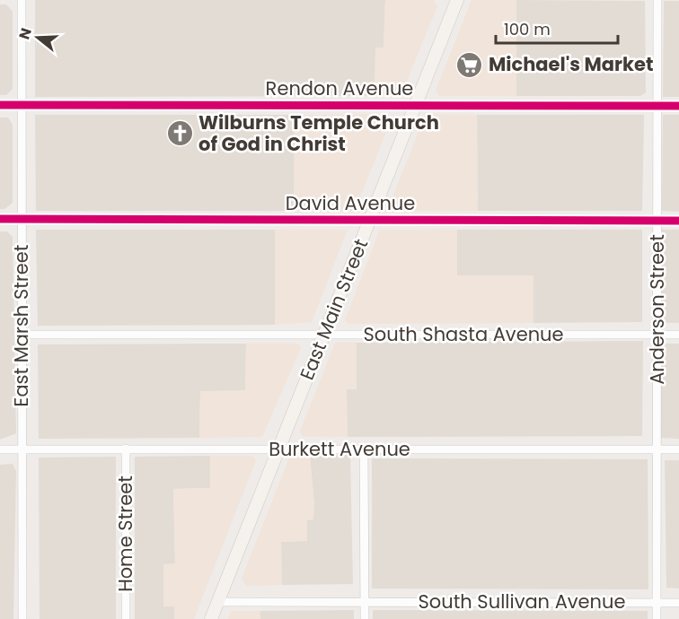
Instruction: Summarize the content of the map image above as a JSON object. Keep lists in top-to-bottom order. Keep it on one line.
{"streets":{"main road":["East Main Street"],"street":["Rendon Avenue","David Avenue","Anderson Street","East Marsh Street","South Shasta Avenue","Burkett Avenue","Home Street","South Sullivan Avenue"]},"crossings":[["Rendon Avenue","East Main Street"],["Rendon Avenue","Anderson Street"],["Rendon Avenue","East Marsh Street"],["David Avenue","East Main Street"],["David Avenue","Anderson Street"],["David Avenue","East Marsh Street"],["East Main Street","South Shasta Avenue"],["East Main Street","Burkett Avenue"],["East Main Street","South Sullivan Avenue"],["Anderson Street","South Shasta Avenue"],["Anderson Street","Burkett Avenue"],["Anderson Street","South Sullivan Avenue"],["East Marsh Street","South Shasta Avenue"],["East Marsh Street","Burkett Avenue"],["Burkett Avenue","Home Street"]],"places":{"supermarket":["Michael's Market"],"church":["Wilburns Temple Church of God in Christ"]},"scale_bar":"100 m","north":"left"}
